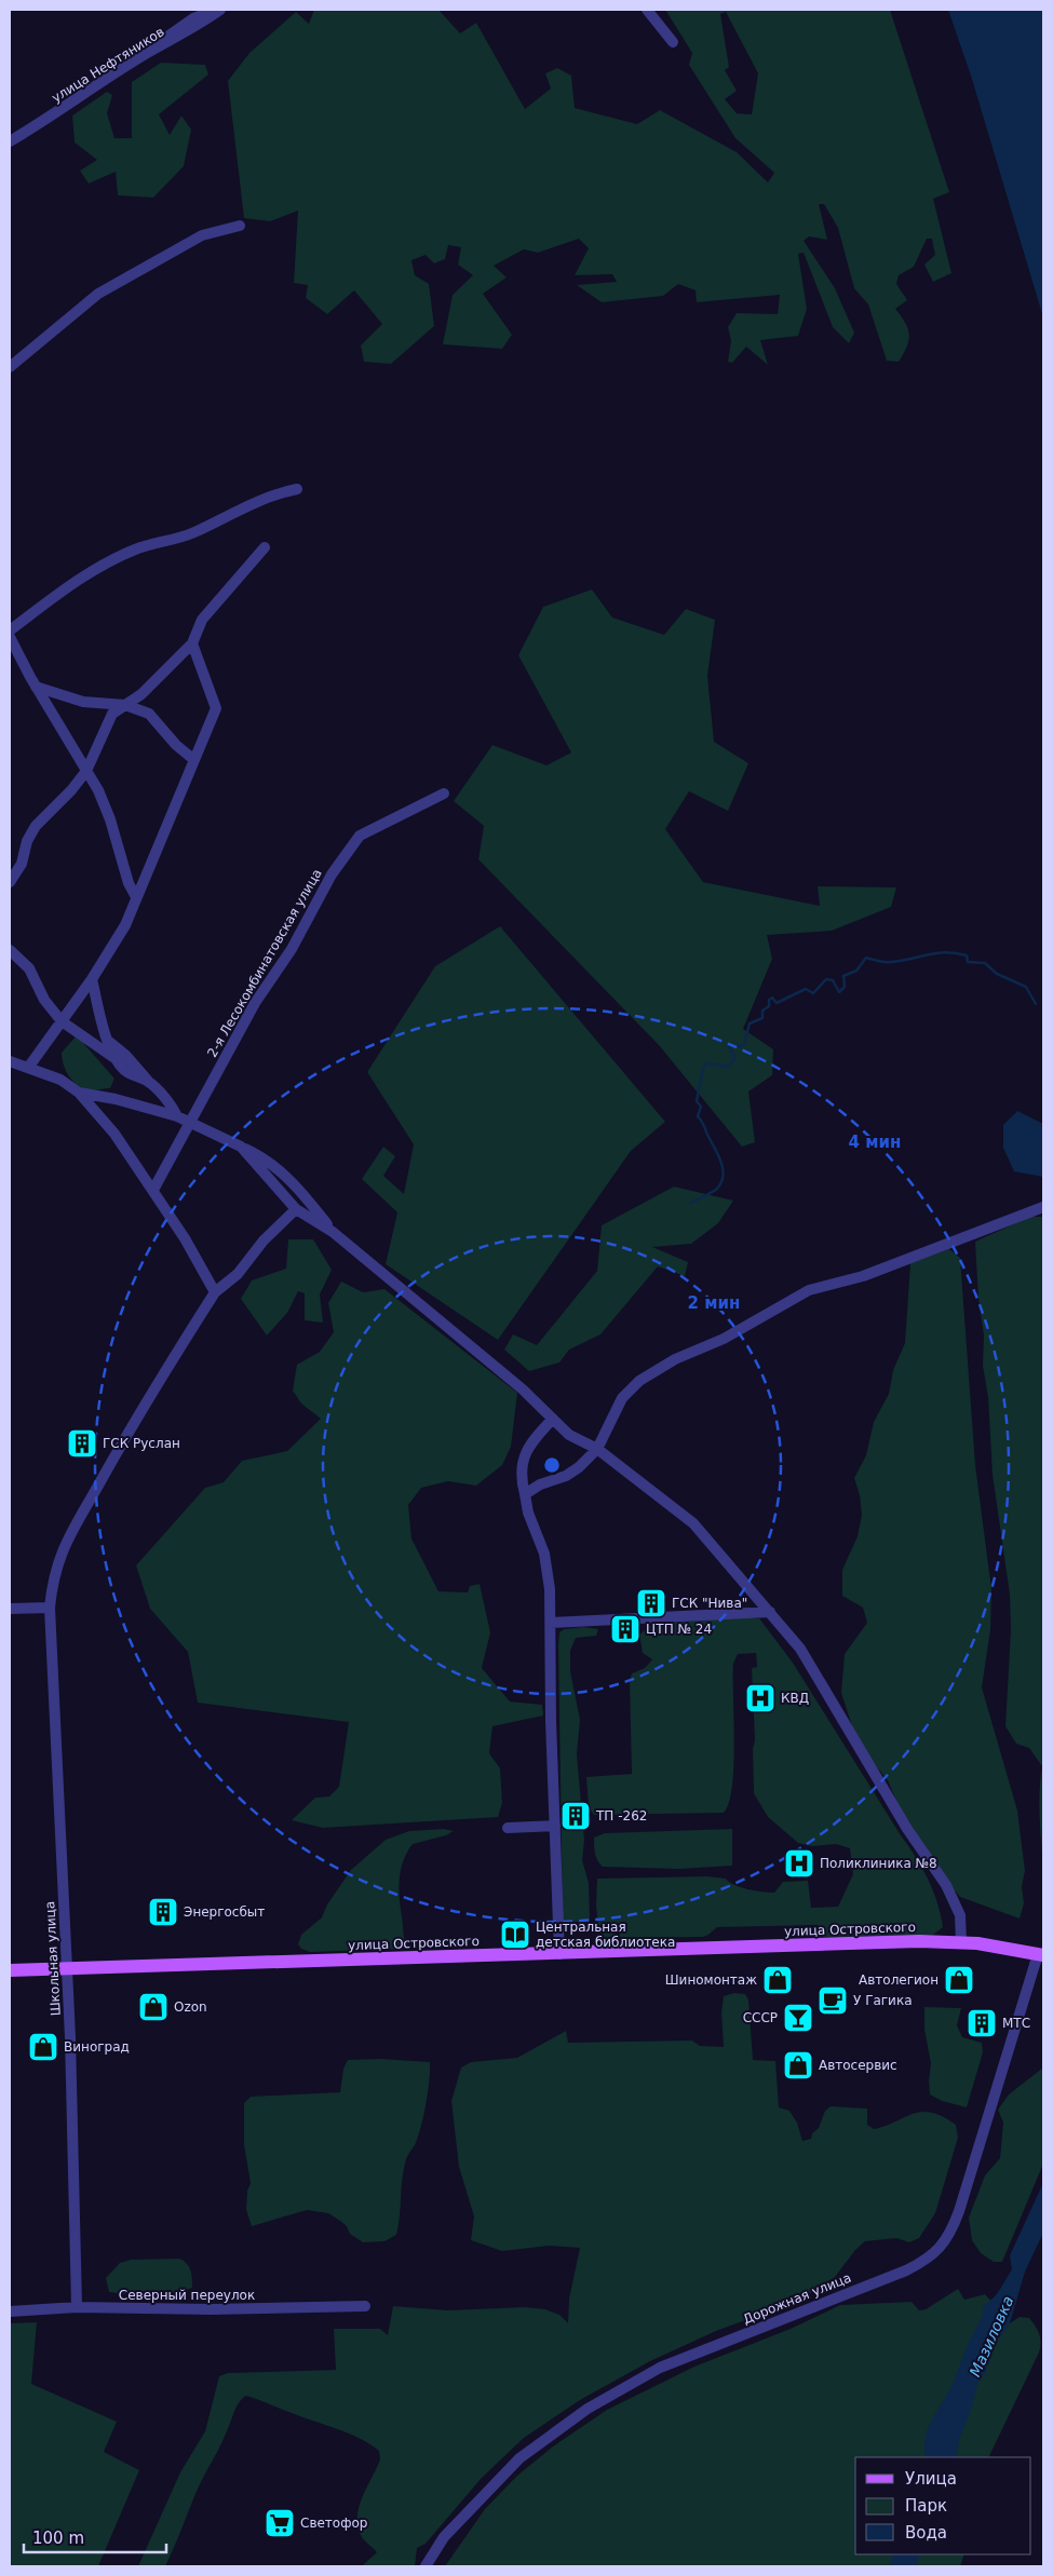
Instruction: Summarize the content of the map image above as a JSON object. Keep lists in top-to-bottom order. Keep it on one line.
{"streets":{"main road":["улица Островского"],"street":["улица Нефтяников","2-я Лесокомбинатовская улица","Школьная улица","Северный переулок","Дорожная улица"]},"crossings":[["улица Островского","Школьная улица"],["улица Островского","Дорожная улица"],["Школьная улица","Северный переулок"]],"water":["Мазиловка"],"places":{"building":["ГСК Руслан","ГСК \"Нива\"","ЦТП № 24","ТП -262","Энергосбыт","МТС"],"hospital":["КВД","Поликлиника №8"],"library":["Центральная детская библиотека"],"shop":["Шиномонтаж","Автолегион","Ozon","Виноград","Автосервис"],"cafe":["У Гагика"],"bar":["СССР"],"supermarket":["Светофор"]},"legend":["Улица","Парк","Вода"],"scale_bar":"100 m","rings":["4 мин","2 мин"]}
